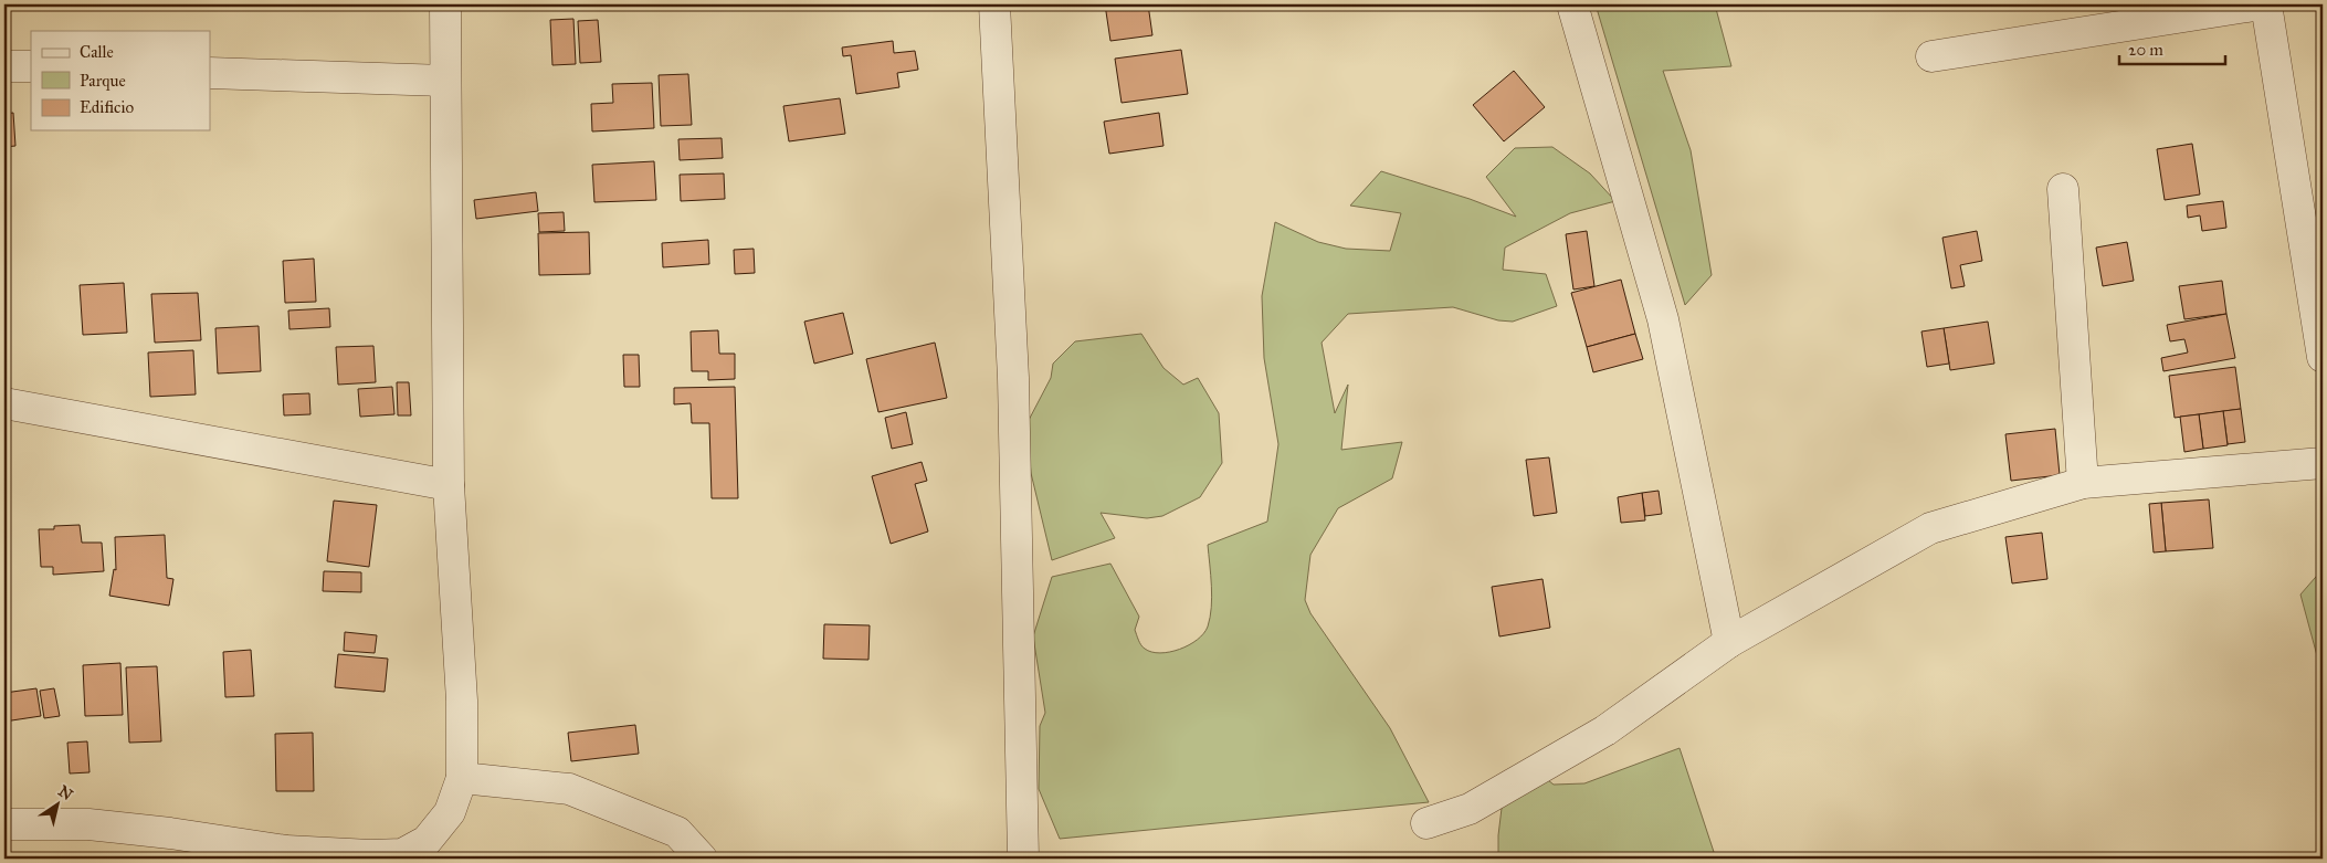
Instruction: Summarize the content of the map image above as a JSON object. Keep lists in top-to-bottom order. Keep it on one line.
{"legend":["Calle","Parque","Edificio"],"scale_bar":"20 m","north":"top right"}
